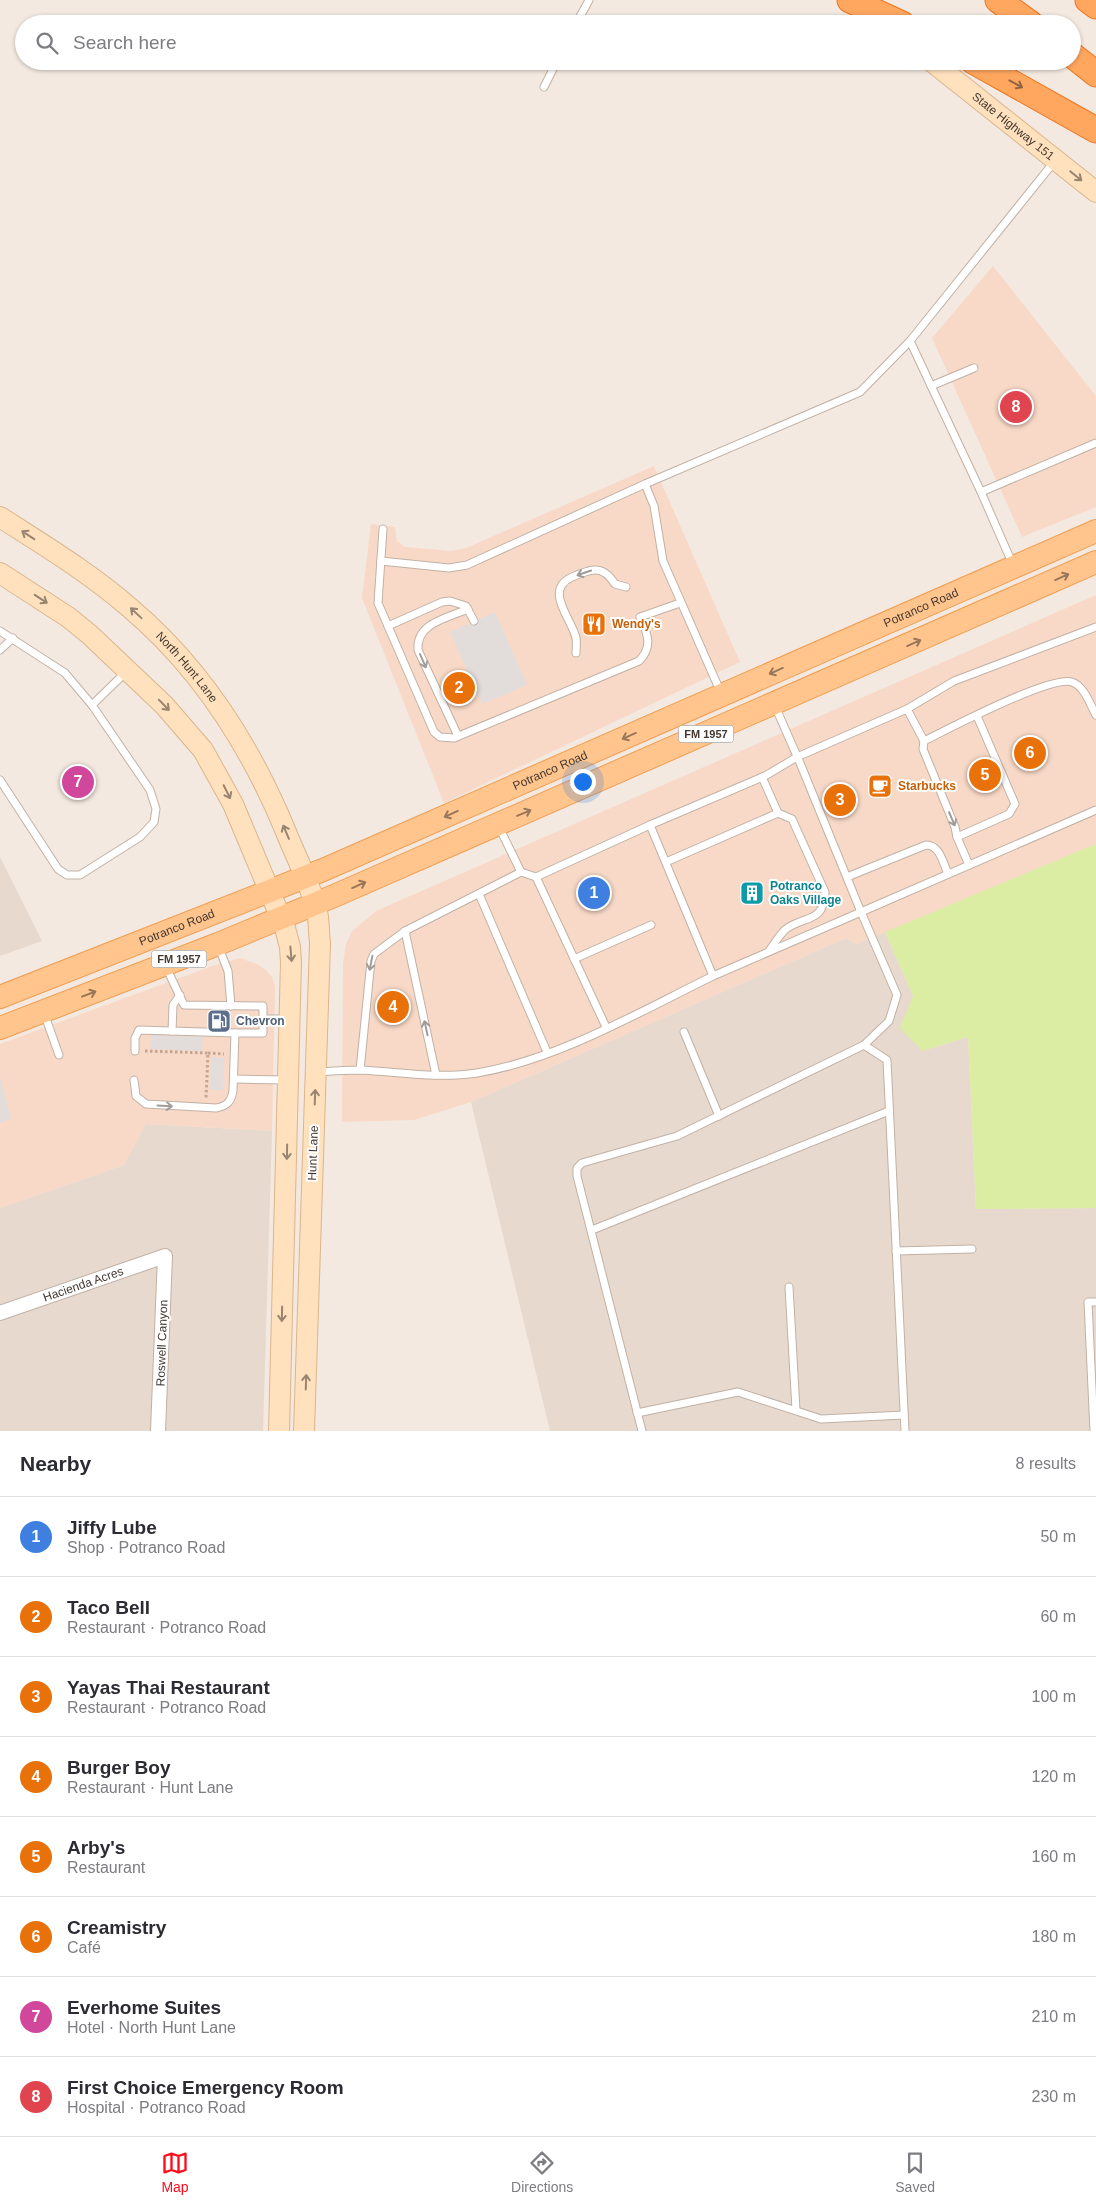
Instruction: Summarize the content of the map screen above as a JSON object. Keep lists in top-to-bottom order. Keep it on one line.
{"streets":{"main road":["State Highway 151","Potranco Road","North Hunt Lane","FM 1957","Hunt Lane"],"street":["Hacienda Acres","Roswell Canyon"]},"crossings":[["Potranco Road","North Hunt Lane"],["Potranco Road","Hunt Lane"],["North Hunt Lane","Hunt Lane"],["FM 1957","Hunt Lane"],["Hacienda Acres","Roswell Canyon"]],"places":{"restaurant":["Wendy's"],"cafe":["Starbucks"],"building":["Potranco Oaks Village"],"fuel station":["Chevron"]},"page":{"search":"Search here","pins":["8","2","6","5","7","3","1","4"],"heading":["Nearby","8 results"],"list":[{"mark":"1","name":"Jiffy Lube","note":"Shop · Potranco Road","value":"50 m"},{"mark":"2","name":"Taco Bell","note":"Restaurant · Potranco Road","value":"60 m"},{"mark":"3","name":"Yayas Thai Restaurant","note":"Restaurant · Potranco Road","value":"100 m"},{"mark":"4","name":"Burger Boy","note":"Restaurant · Hunt Lane","value":"120 m"},{"mark":"5","name":"Arby's","note":"Restaurant","value":"160 m"},{"mark":"6","name":"Creamistry","note":"Café","value":"180 m"},{"mark":"7","name":"Everhome Suites","note":"Hotel · North Hunt Lane","value":"210 m"},{"mark":"8","name":"First Choice Emergency Room","note":"Hospital · Potranco Road","value":"230 m"}],"nav":["Map","Directions","Saved"]}}
